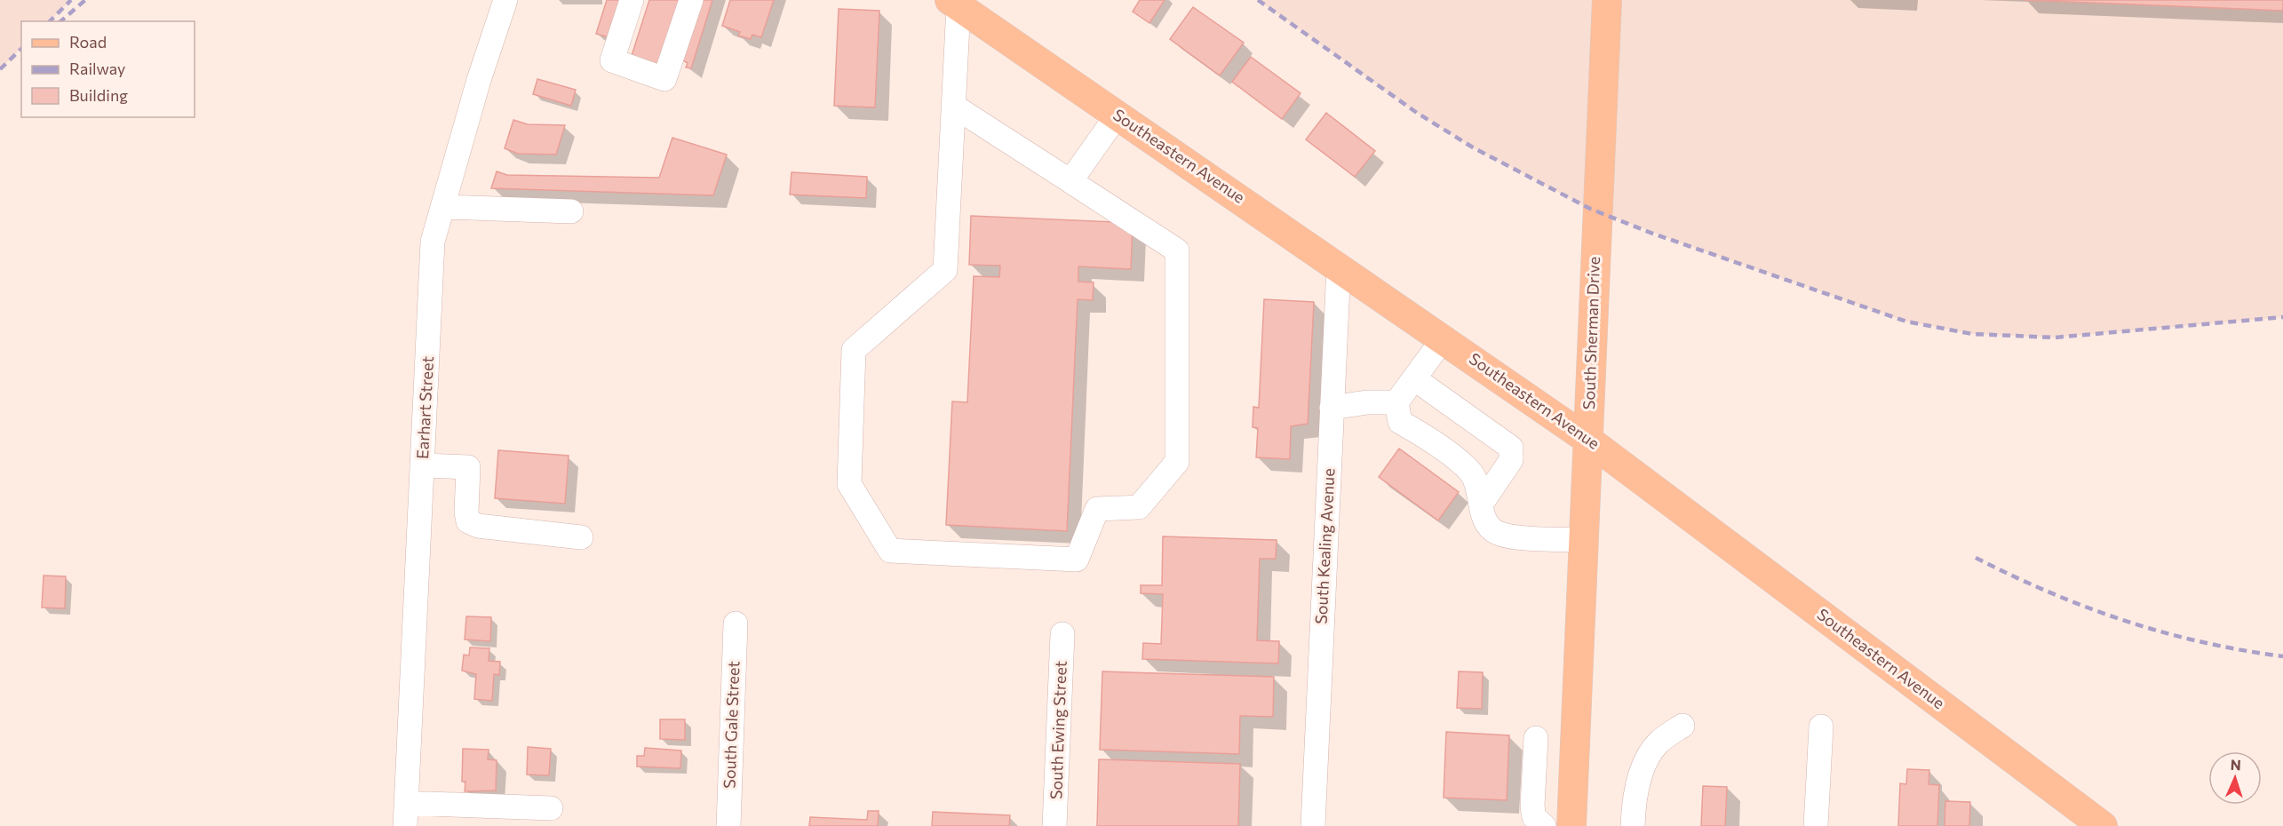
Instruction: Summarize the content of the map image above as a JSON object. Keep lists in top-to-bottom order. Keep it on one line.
{"streets":{"main road":["Southeastern Avenue","South Sherman Drive"],"street":["Earhart Street","South Kealing Avenue","South Gale Street","South Ewing Street"]},"crossings":[["Southeastern Avenue","South Sherman Drive"],["Southeastern Avenue","South Kealing Avenue"]],"legend":["Road","Railway","Building"],"north":"top"}
